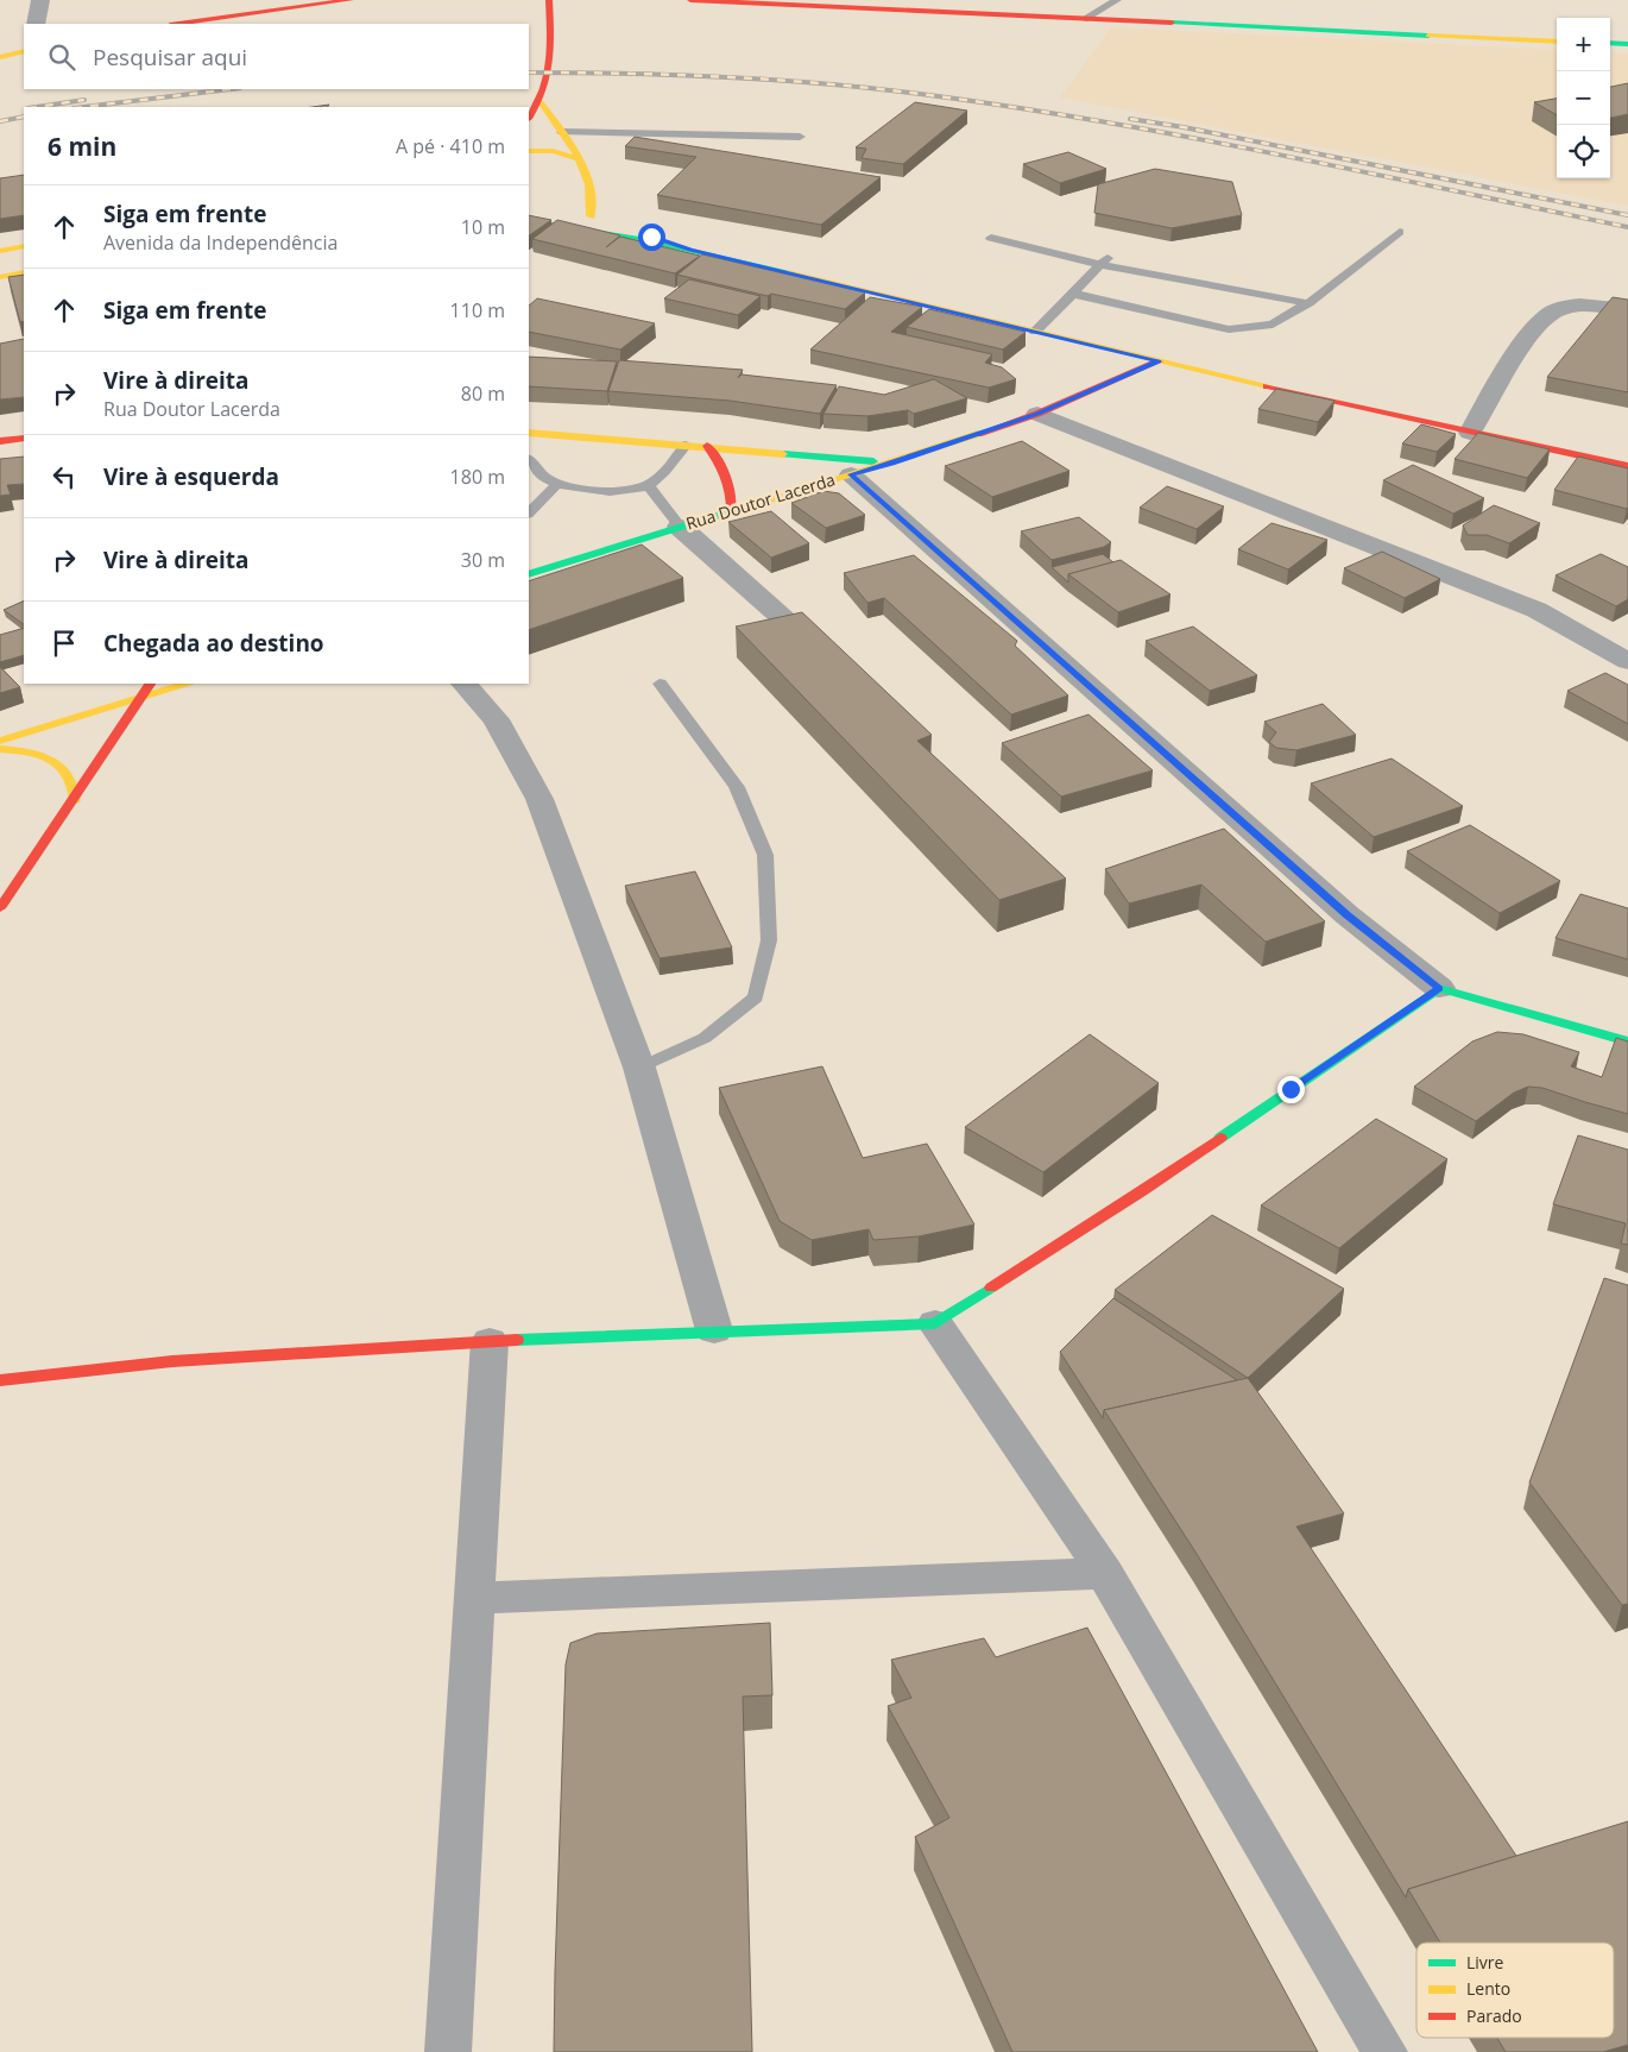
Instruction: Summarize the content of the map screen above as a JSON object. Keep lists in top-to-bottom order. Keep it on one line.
{"streets":{"street":["Rua Doutor Lacerda"]},"legend":["Livre","Lento","Parado"],"page":{"map_buttons":["+","−"],"search":"Pesquisar aqui","heading":["6 min","A pé · 410 m"],"list":[["Siga em frente","Avenida da Independência","10 m"],["Siga em frente","110 m"],["Vire à direita","Rua Doutor Lacerda","80 m"],["Vire à esquerda","180 m"],["Vire à direita","30 m"],"Chegada ao destino"]}}
